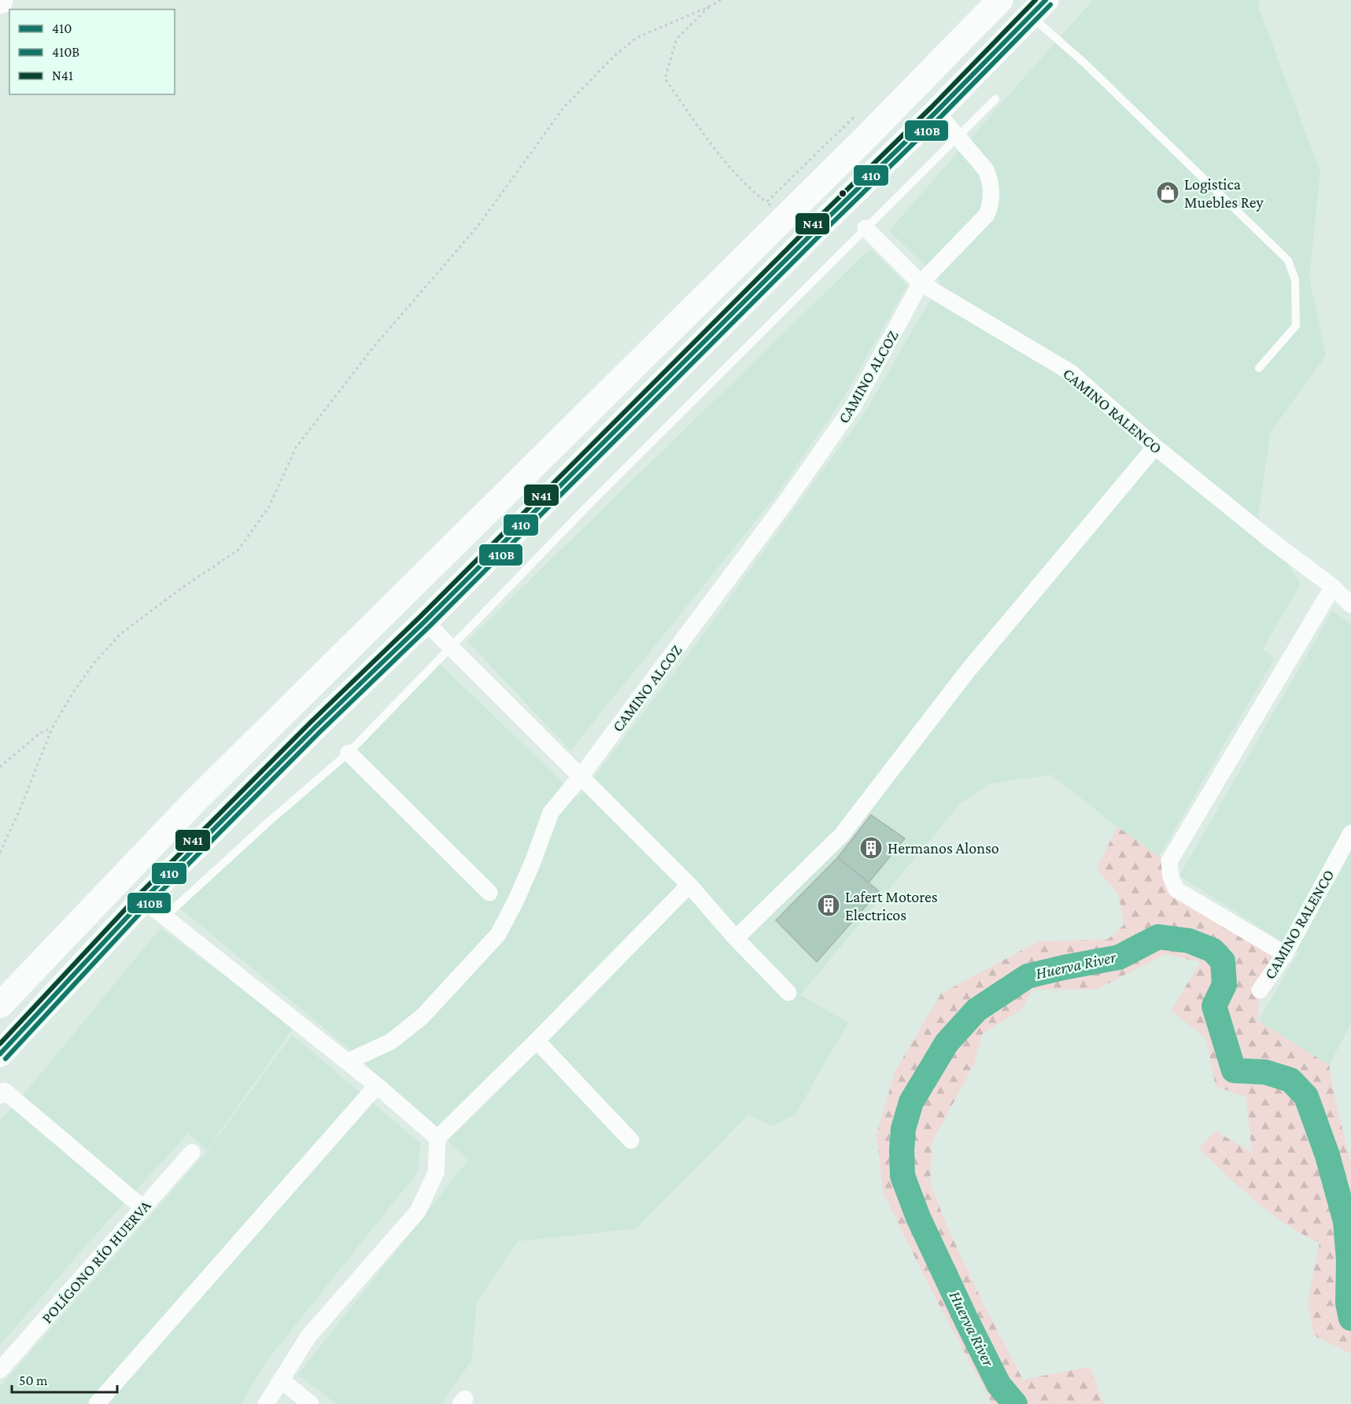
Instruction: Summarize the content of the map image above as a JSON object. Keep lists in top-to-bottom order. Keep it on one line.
{"streets":{"street":["CAMINO ALCOZ","CAMINO RALENCO","POLÍGONO RÍO HUERVA"]},"crossings":[["CAMINO ALCOZ","CAMINO RALENCO"]],"water":["Huerva River"],"places":{"shop":["Logistica Muebles Rey"],"building":["Hermanos Alonso","Lafert Motores Electricos"]},"lines":["transit line 410","transit line N41","transit line 410B"],"legend":["410","410B","N41"],"scale_bar":"50 m"}
